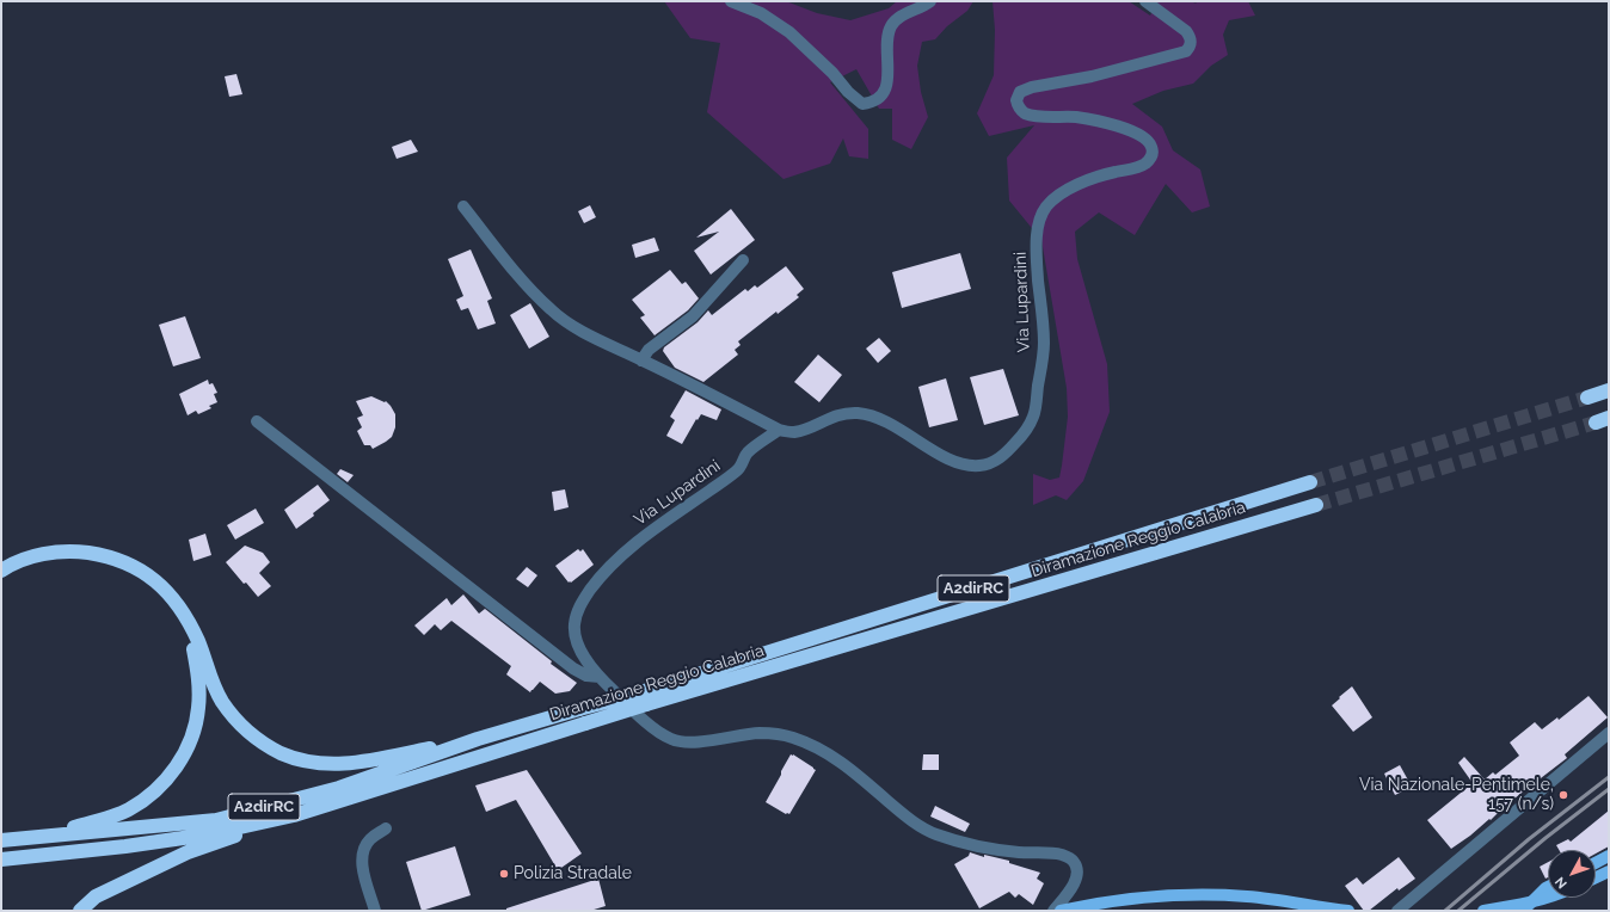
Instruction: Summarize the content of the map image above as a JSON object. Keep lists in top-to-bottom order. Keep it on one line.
{"streets":{"highway":["Diramazione Reggio Calabria","A2dirRC"],"street":["Via Lupardini"]},"places":["Via Nazionale-Pentimele, 157 (n/s)","Polizia Stradale"],"north":"bottom left"}
